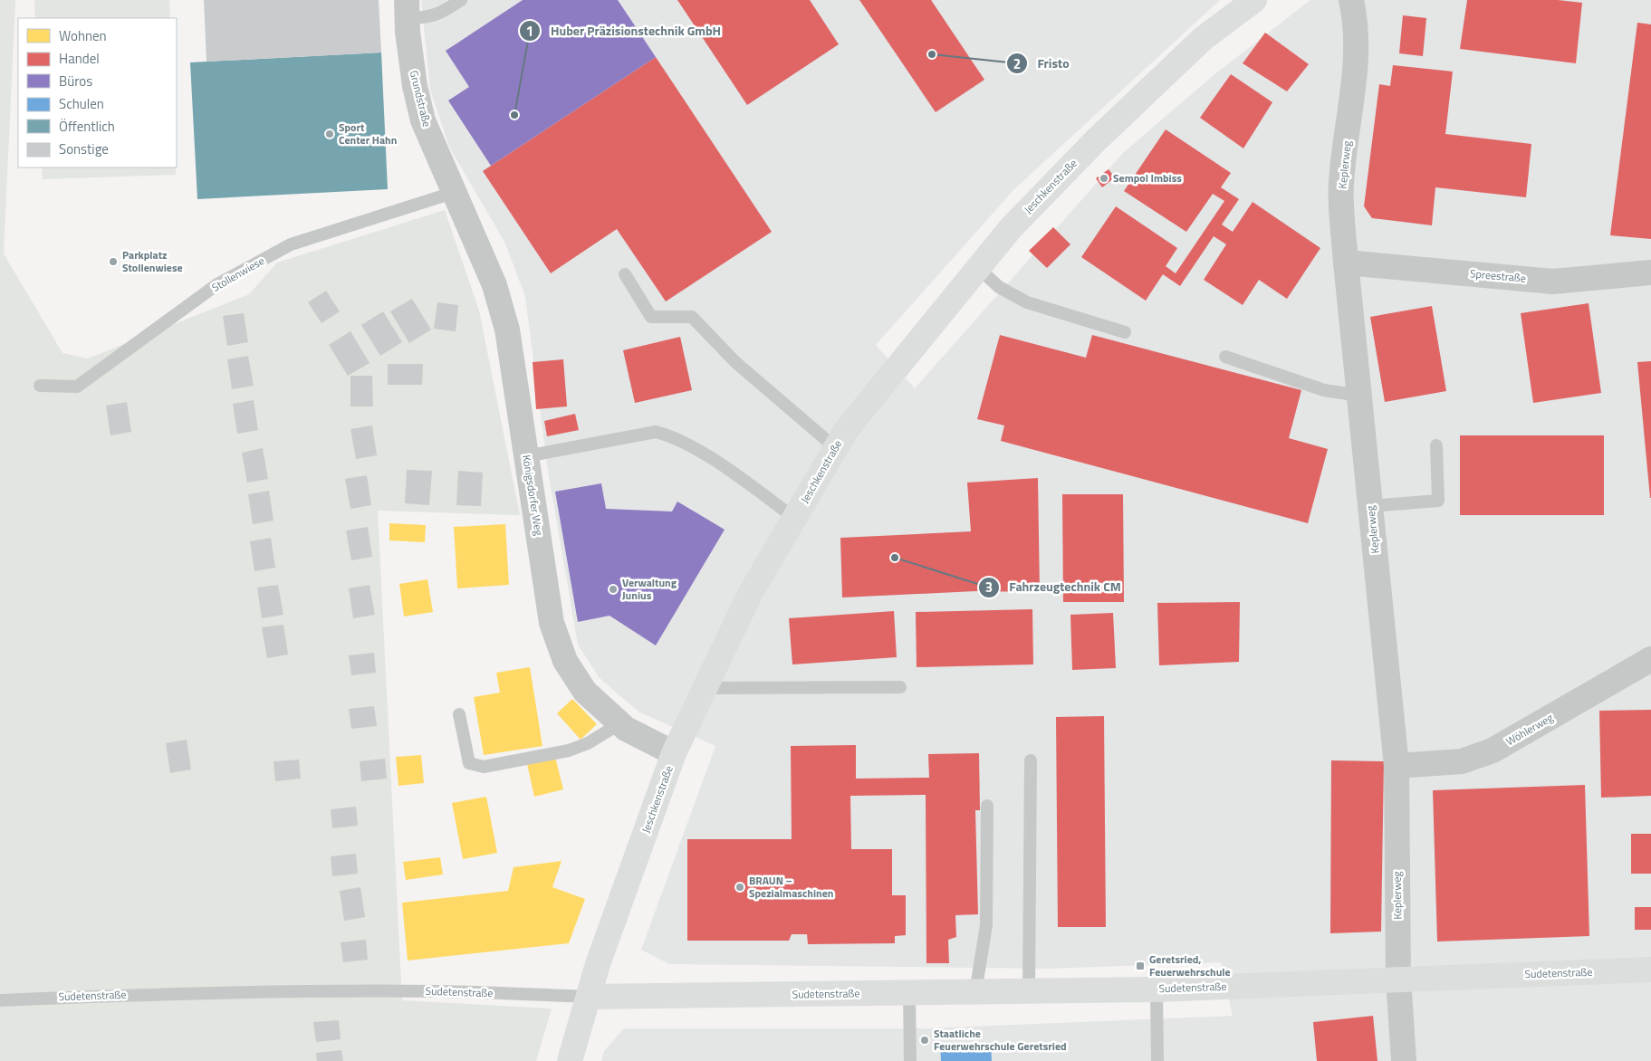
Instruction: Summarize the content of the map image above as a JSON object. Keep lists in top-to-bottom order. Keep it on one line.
{"streets":{"street":["Grundstraße","Keplerweg","Jeschkenstraße","Spreestraße","Königsdorfer Weg","Wöhlerweg","Sudetenstraße"],"lane":["Stollenwiese"]},"crossings":[["Grundstraße","Stollenwiese"],["Grundstraße","Königsdorfer Weg"],["Keplerweg","Spreestraße"],["Keplerweg","Wöhlerweg"],["Keplerweg","Sudetenstraße"],["Jeschkenstraße","Königsdorfer Weg"],["Jeschkenstraße","Sudetenstraße"],["Stollenwiese","Königsdorfer Weg"]],"places":{"other":["Fristo","Huber Präzisionstechnik GmbH","Sport Center Hahn","Sempol Imbiss","Parkplatz Stollenwiese","Fahrzeugtechnik CM","Verwaltung Junius","BRAUN – Spezialmaschinen","Staatliche Feuerwehrschule Geretsried"],"transit":["Geretsried, Feuerwehrschule"]},"legend":["Wohnen","Handel","Büros","Schulen","Öffentlich","Sonstige"]}
